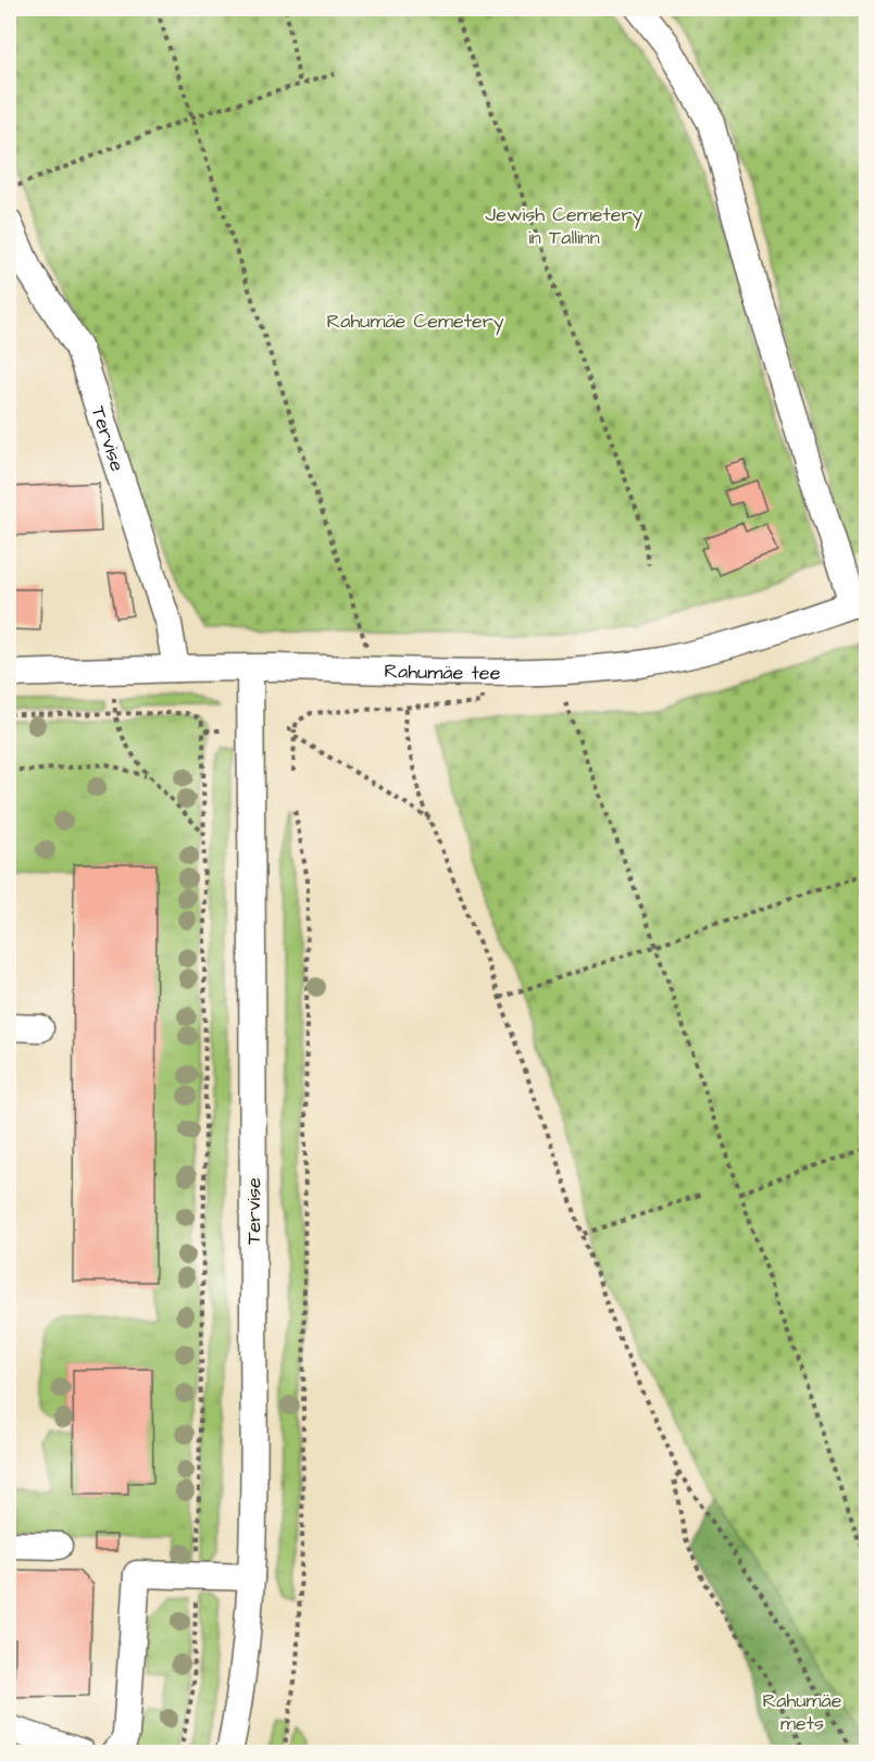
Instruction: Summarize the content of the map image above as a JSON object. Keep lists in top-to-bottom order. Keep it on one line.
{"streets":{"street":["Tervise","Rahumäe tee"]},"crossings":[["Tervise","Rahumäe tee"]],"parks":["Jewish Cemetery in Tallinn","Rahumäe Cemetery","Rahumäe mets"]}
